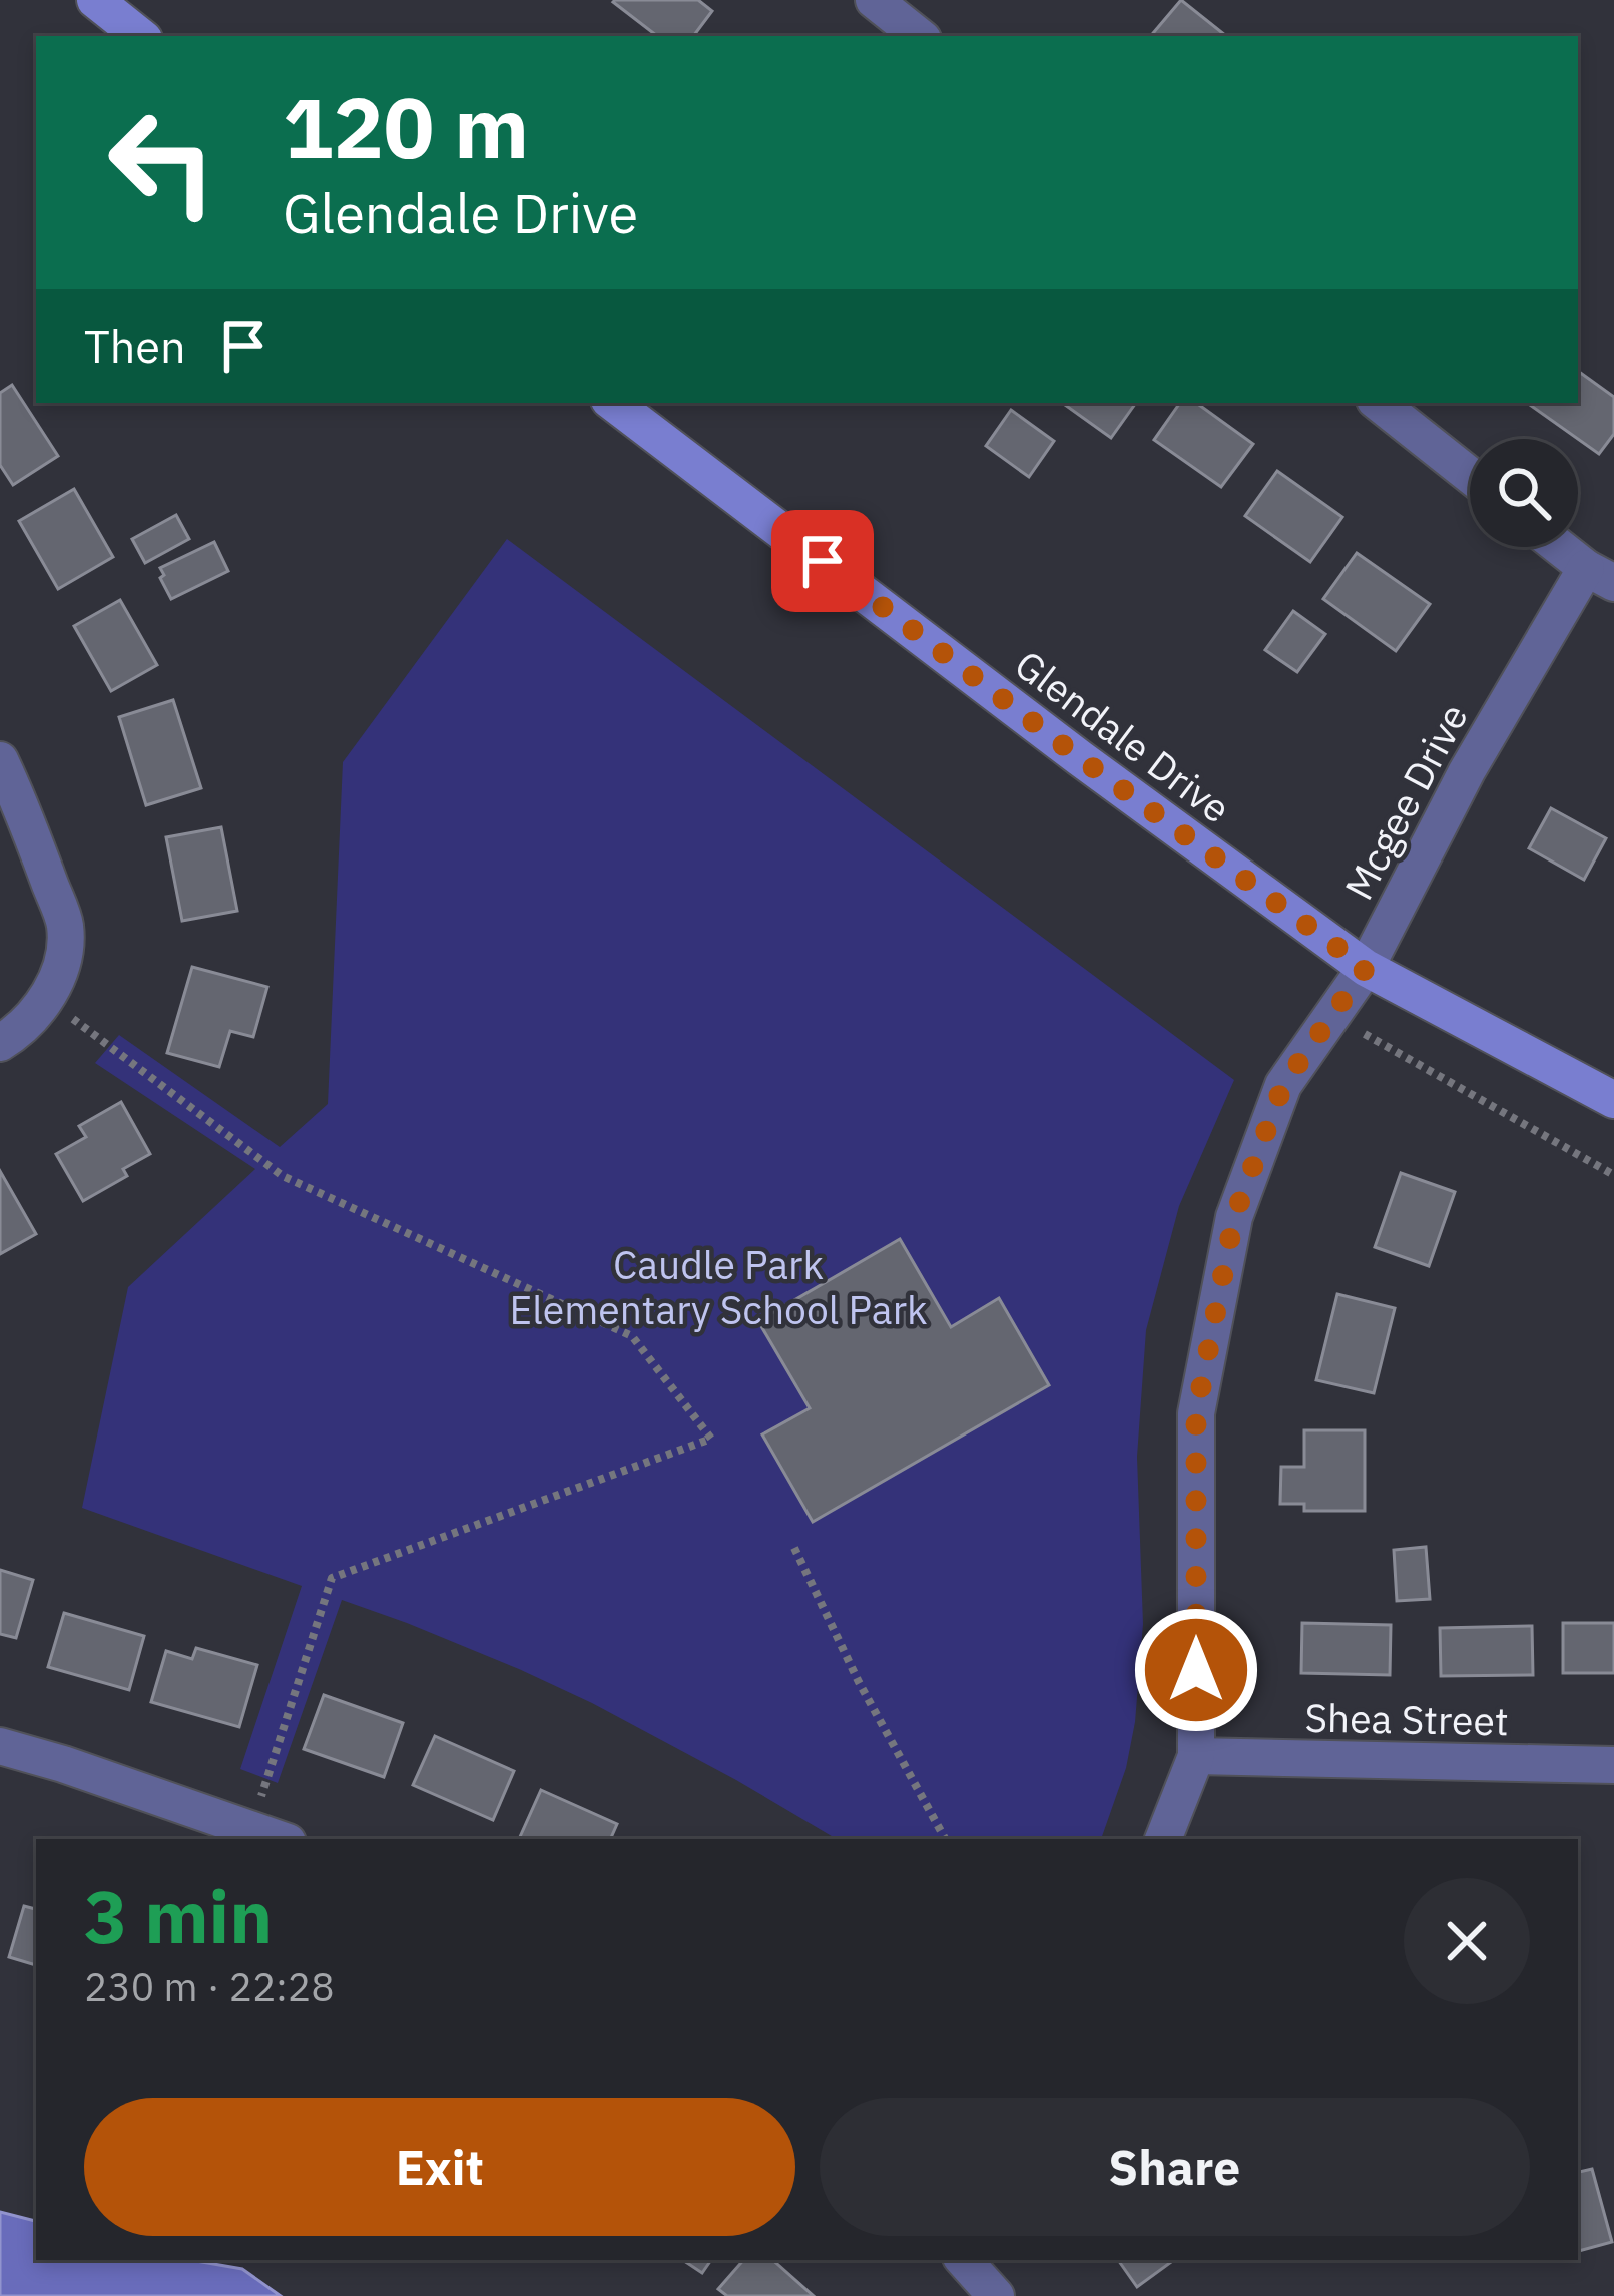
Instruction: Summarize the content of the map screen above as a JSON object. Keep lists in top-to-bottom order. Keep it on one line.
{"streets":{"main road":["Glendale Drive"],"street":["Mcgee Drive","Shea Street"]},"crossings":[["Glendale Drive","Mcgee Drive"],["Mcgee Drive","Shea Street"]],"parks":["Caudle Park Elementary School Park"],"page":{"turn":["120 m","Glendale Drive"],"then":"Then","heading":["3 min","230 m · 22:28"],"buttons":["Exit","Share"]}}
